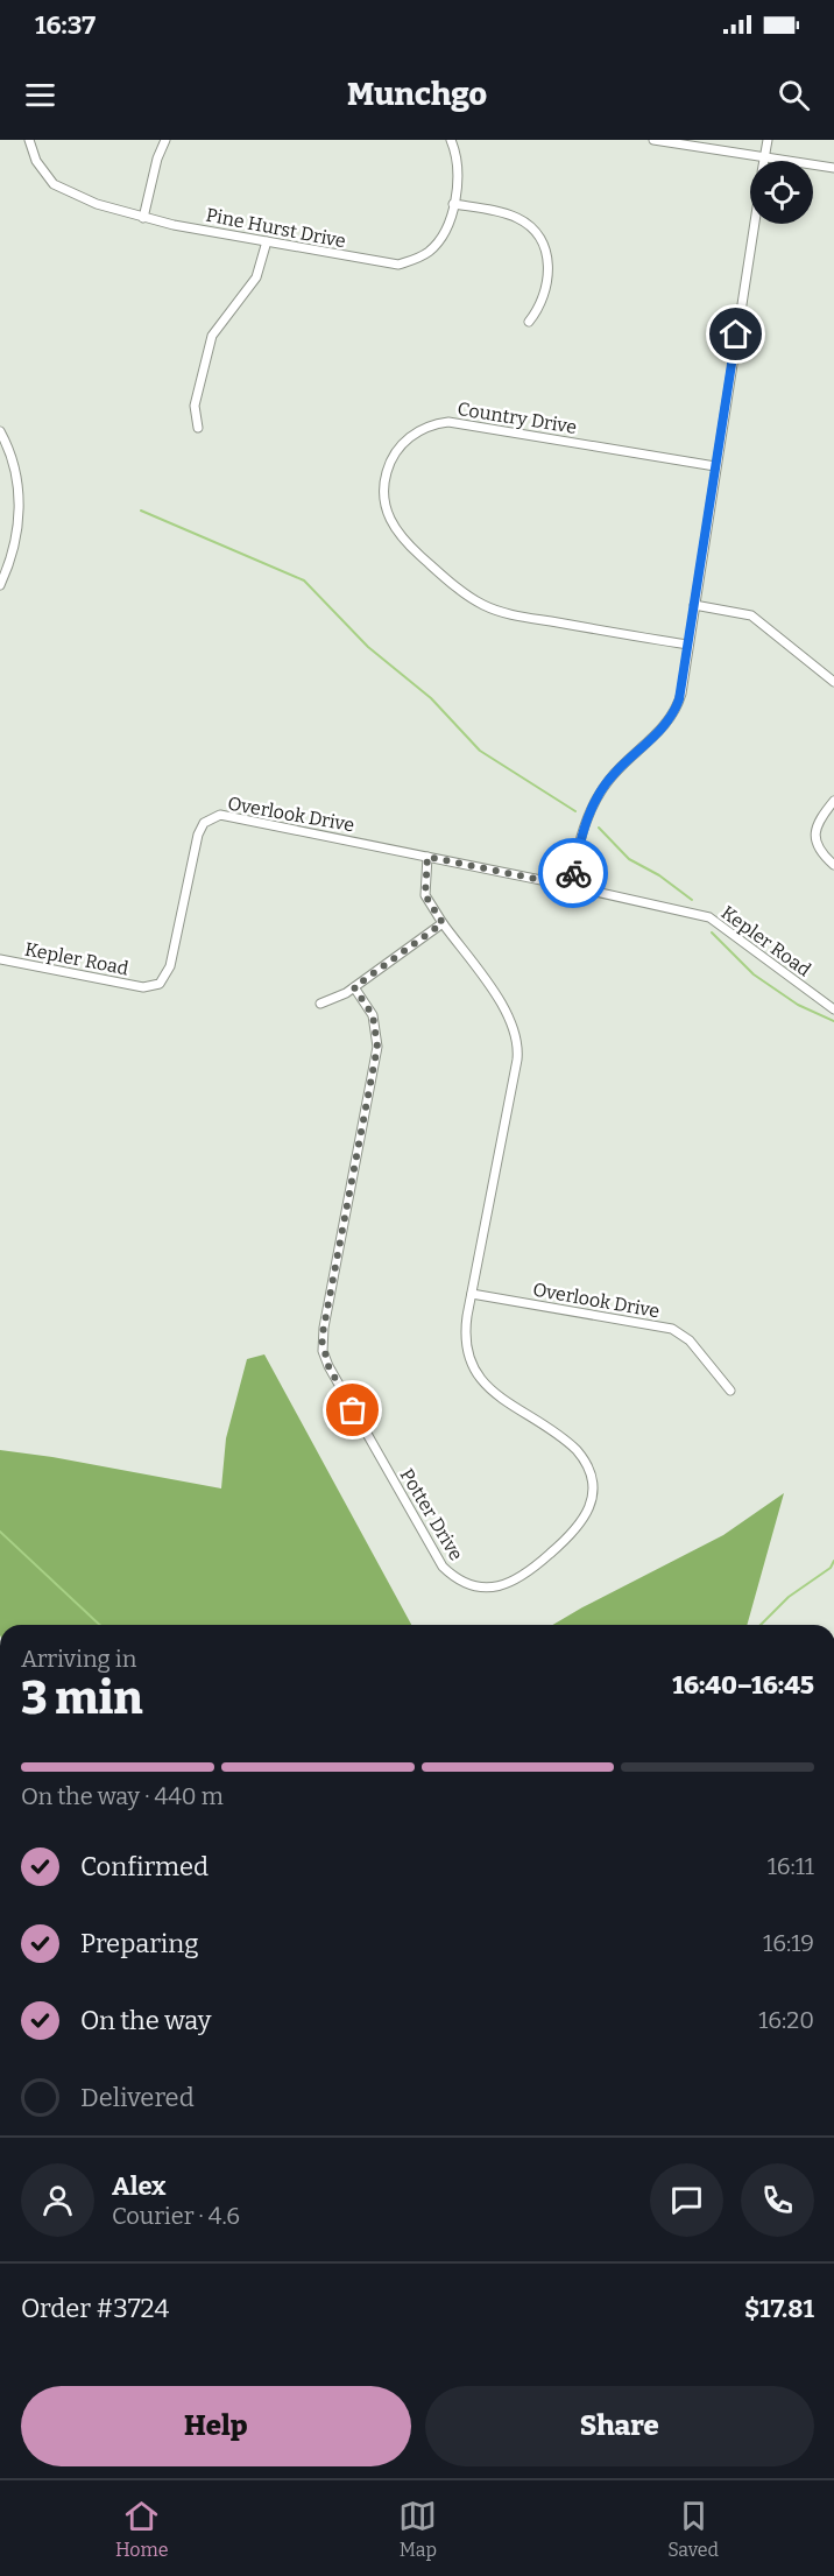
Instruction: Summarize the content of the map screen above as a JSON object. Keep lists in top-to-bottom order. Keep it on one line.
{"streets":{"street":["Pine Hurst Drive","Country Drive","Overlook Drive","Kepler Road","Potter Drive"]},"crossings":[["Overlook Drive","Kepler Road"],["Overlook Drive","Potter Drive"],["Kepler Road","Potter Drive"]],"page":{"status":"16:37","header":"Munchgo","heading":["3 min","Arriving in","16:40–16:45"],"panel":["Alex","Courier · 4.6","Order #3724","$17.81"],"bar":"On the way · 440 m","list":[["Confirmed","16:11"],["Preparing","16:19"],["On the way","16:20"],"Delivered"],"buttons":["Help","Share"],"tabs":["Home","Map","Saved"]}}
